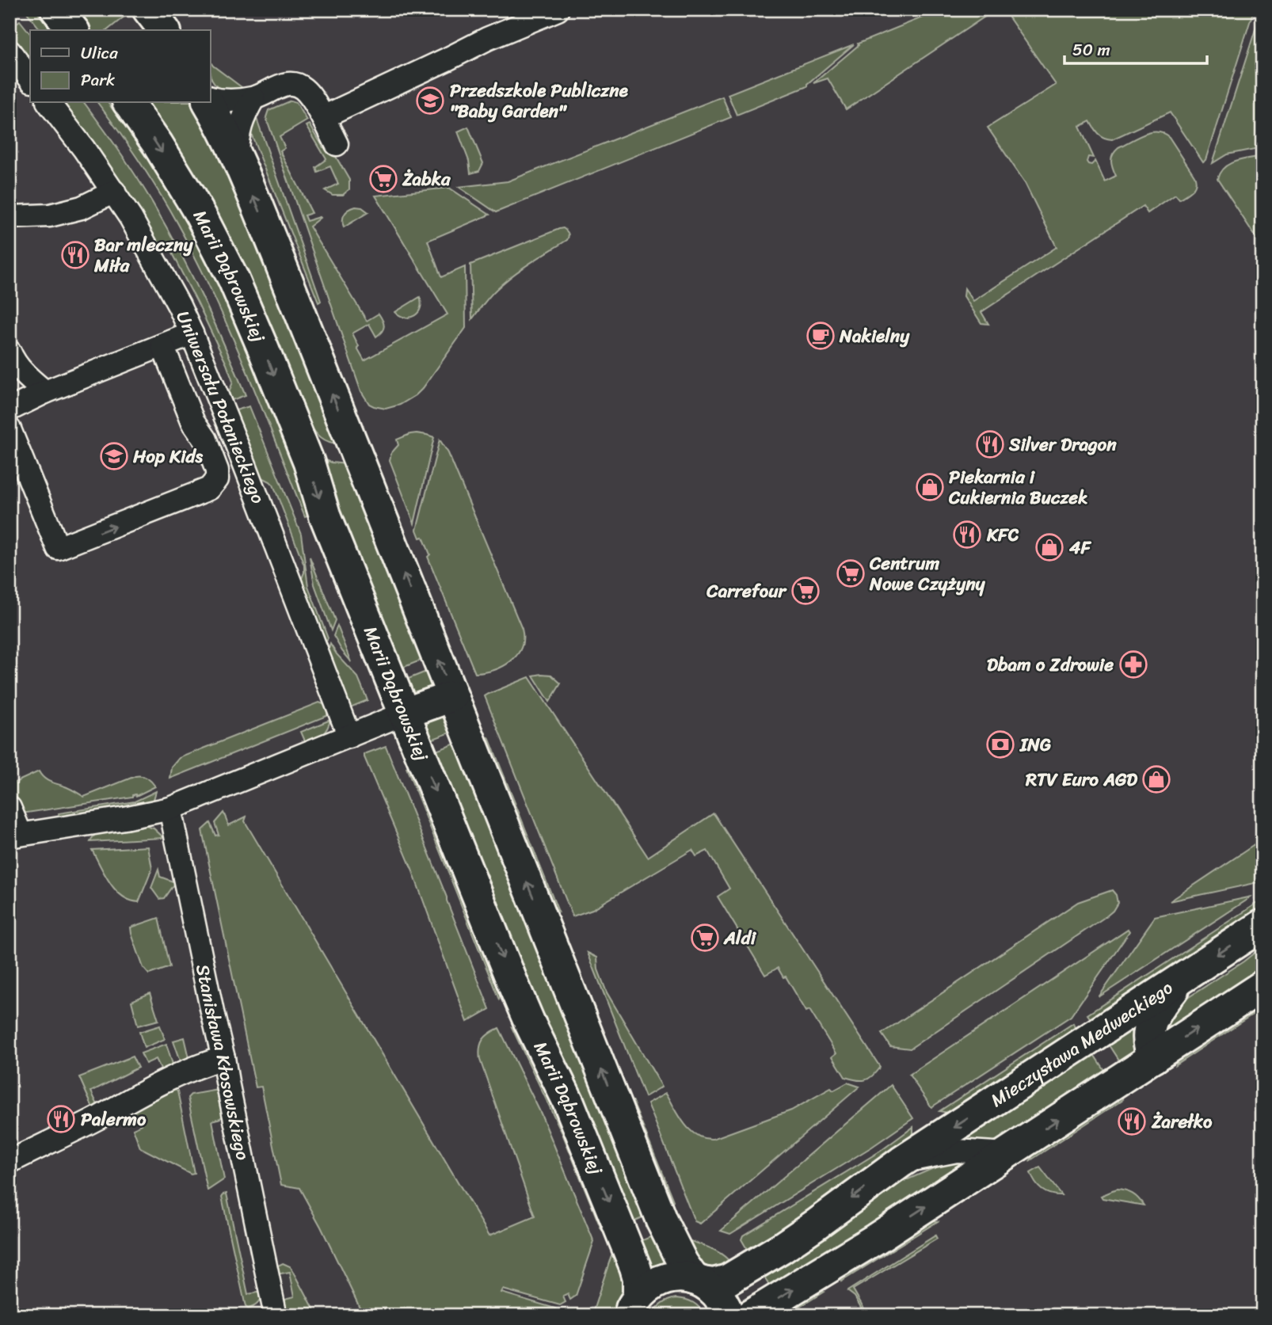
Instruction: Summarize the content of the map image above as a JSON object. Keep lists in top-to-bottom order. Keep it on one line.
{"streets":{"street":["Marii Dąbrowskiej","Uniwersału Połanieckiego","Mieczysława Medweckiego","Stanisława Kłosowskiego"]},"crossings":[["Marii Dąbrowskiej","Mieczysława Medweckiego"]],"places":{"school or university":["Przedszkole Publiczne \"Baby Garden\"","Hop Kids"],"supermarket":["Żabka","Centrum Nowe Czyżyny","Carrefour","Aldi"],"restaurant":["Bar mleczny Miła","Silver Dragon","KFC","Palermo","Żarełko"],"cafe":["Nakielny"],"shop":["Piekarnia i Cukiernia Buczek","4F","RTV Euro AGD"],"pharmacy":["Dbam o Zdrowie"],"bank":["ING"]},"legend":["Ulica","Park"],"scale_bar":"50 m"}
